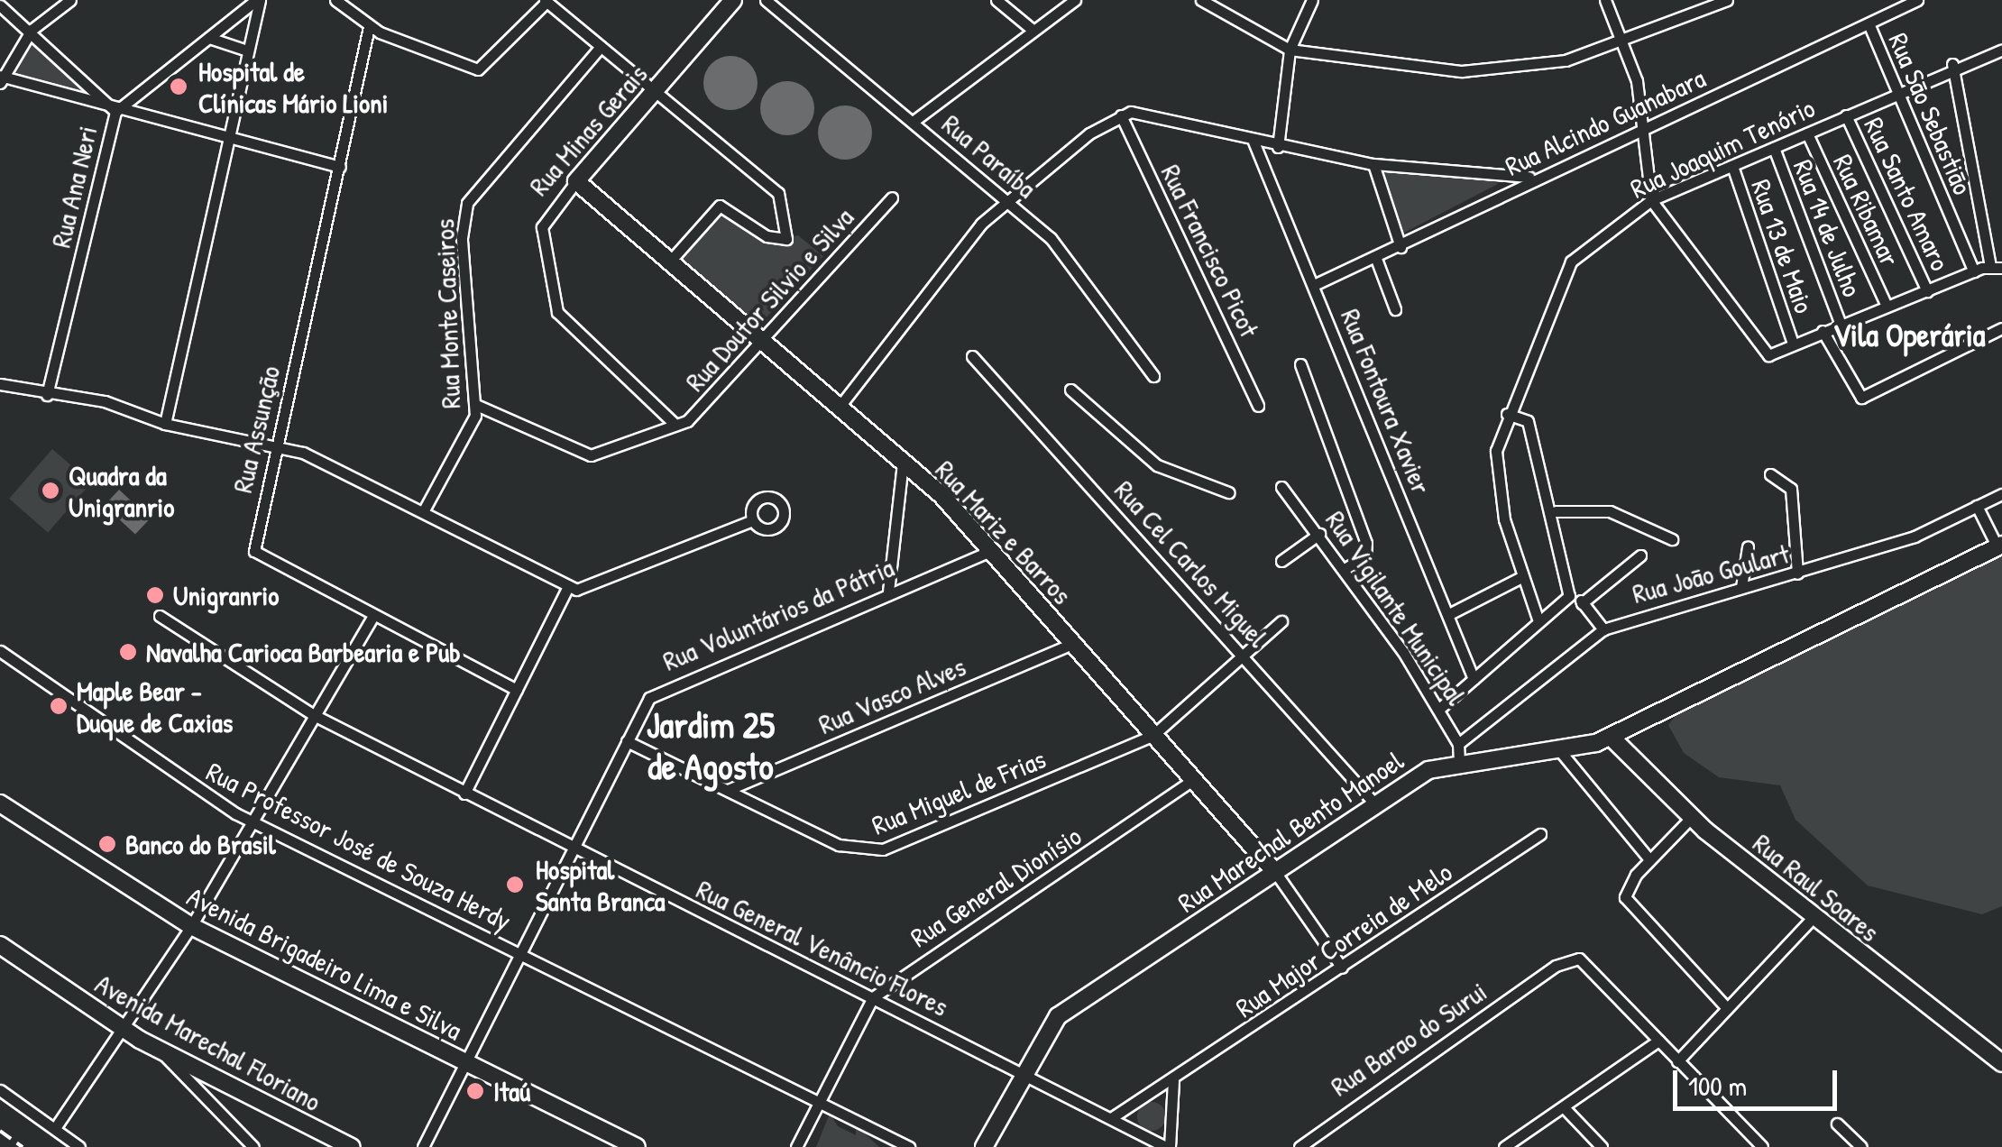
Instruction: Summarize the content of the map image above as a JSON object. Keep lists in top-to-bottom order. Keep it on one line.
{"streets":{"main road":["Rua Minas Gerais","Rua Mariz e Barros","Rua Marechal Bento Manoel","Rua Raul Soares","Avenida Brigadeiro Lima e Silva","Avenida Marechal Floriano"],"street":["Rua Sāo Sebastiāo","Rua Alcindo Guanabara","Rua Joaquim Tenório","Rua Paraíba","Rua Ana Neri","Rua Santo Amaro","Rua Ribamar","Rua 14 de Julho","Rua 13 de Maio","Rua Francisco Picot","Rua Doutor Silvio e Silva","Rua Monte Caseiros","Rua Fontoura Xavier","Rua Assunção","Rua Cel Carlos Miguel","Rua Joāo Goulart","Rua Vigilante Municipal","Rua Voluntários da Pátria","Rua Vasco Alves","Rua Miguel de Frias","Rua Professor José de Souza Herdy","Rua General Dionísio","Rua Major Correia de Melo","Rua General Venâncio Flores","Rua Barao do Surui"]},"crossings":[["Rua Sāo Sebastiāo","Rua Alcindo Guanabara"],["Rua Sāo Sebastiāo","Rua Joaquim Tenório"],["Rua Alcindo Guanabara","Rua Fontoura Xavier"],["Rua Minas Gerais","Rua Doutor Silvio e Silva"],["Rua Minas Gerais","Rua Mariz e Barros"],["Rua Joaquim Tenório","Rua Santo Amaro"],["Rua Joaquim Tenório","Rua Ribamar"],["Rua Joaquim Tenório","Rua 14 de Julho"],["Rua Joaquim Tenório","Rua 13 de Maio"],["Rua Doutor Silvio e Silva","Rua Monte Caseiros"],["Rua Doutor Silvio e Silva","Rua Mariz e Barros"],["Rua Mariz e Barros","Rua Voluntários da Pátria"],["Rua Mariz e Barros","Rua Vasco Alves"],["Rua Mariz e Barros","Rua Miguel de Frias"],["Rua Mariz e Barros","Rua Marechal Bento Manoel"],["Rua Mariz e Barros","Rua General Dionísio"],["Rua Mariz e Barros","Rua Major Correia de Melo"],["Rua Cel Carlos Miguel","Rua Miguel de Frias"],["Rua Cel Carlos Miguel","Rua Marechal Bento Manoel"],["Rua Joāo Goulart","Rua Vigilante Municipal"],["Rua Joāo Goulart","Rua Marechal Bento Manoel"],["Rua Vigilante Municipal","Rua Marechal Bento Manoel"],["Rua Voluntários da Pátria","Rua Miguel de Frias"],["Rua Voluntários da Pátria","Rua Professor José de Souza Herdy"],["Rua Voluntários da Pátria","Rua General Venâncio Flores"],["Rua Voluntários da Pátria","Avenida Brigadeiro Lima e Silva"],["Rua Vasco Alves","Rua Miguel de Frias"],["Rua Marechal Bento Manoel","Rua Raul Soares"],["Rua Marechal Bento Manoel","Rua General Venâncio Flores"],["Rua Professor José de Souza Herdy","Rua General Dionísio"],["Rua General Dionísio","Rua General Venâncio Flores"],["Rua Major Correia de Melo","Rua General Venâncio Flores"]],"districts":["Vila Operária","Jardim 25 de Agosto"],"places":["Hospital de Clínicas Mário Lioni","Quadra da Unigranrio","Unigranrio","Navalha Carioca Barbearia e Pub","Maple Bear - Duque de Caxias","Banco do Brasil","Hospital Santa Branca","Itaú"],"scale_bar":"100 m"}
